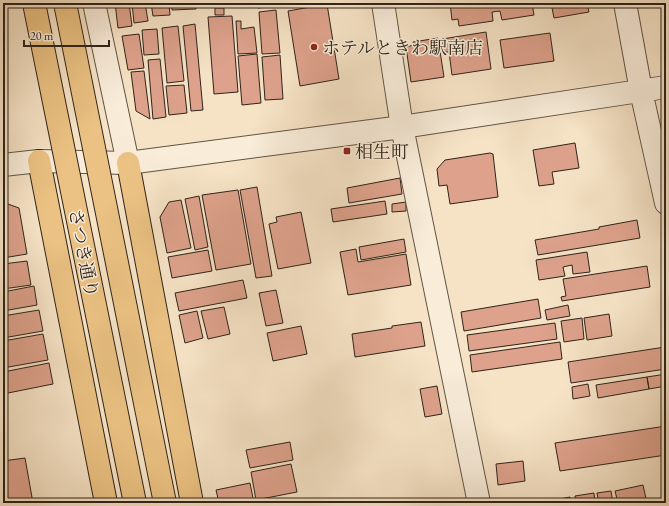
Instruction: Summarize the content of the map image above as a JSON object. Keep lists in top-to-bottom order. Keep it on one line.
{"streets":{"highway":["さつき通り"]},"places":{"other":["ホテルときわ駅南店"],"transit":["相生町"]},"scale_bar":"20 m"}
